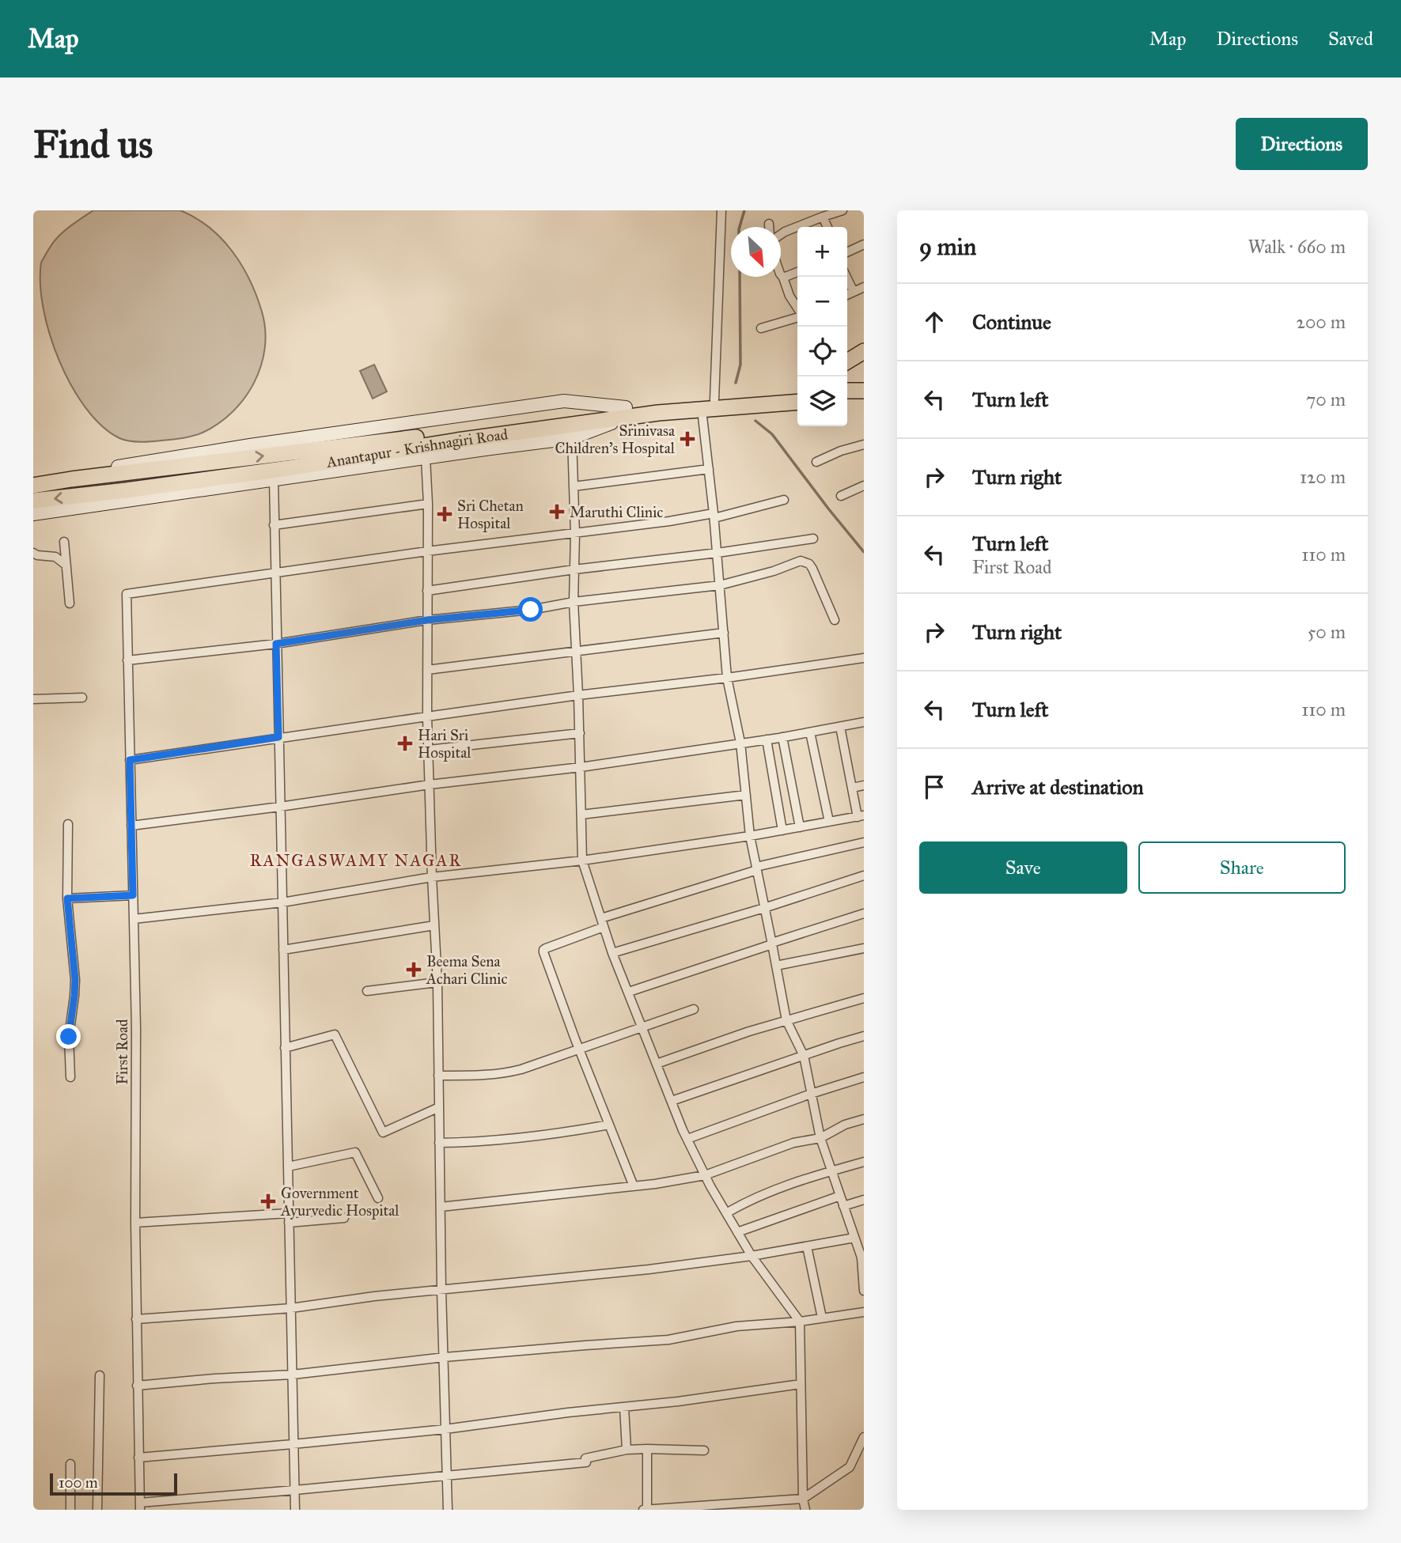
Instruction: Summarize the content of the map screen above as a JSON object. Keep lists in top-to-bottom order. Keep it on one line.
{"streets":{"highway":["Anantapur - Krishnagiri Road"],"street":["First Road"]},"districts":["RANGASWAMY NAGAR"],"places":{"health":["Srinivasa Children's Hospital","Maruthi Clinic","Sri Chetan Hospital","Hari Sri Hospital","Beema Sena Achari Clinic","Government Ayurvedic Hospital"]},"scale_bar":"100 m","north":"bottom right","page":{"header":"Map","nav":["Map","Directions","Saved"],"buttons":["Directions",["Save","Share"]],"title":"Find us","heading":["9 min","Walk · 660 m"],"map_buttons":["+","−"],"list":[["Continue","200 m"],["Turn left","70 m"],["Turn right","120 m"],["Turn left","First Road","110 m"],["Turn right","50 m"],["Turn left","110 m"],"Arrive at destination"],"scale":"100 m"}}
